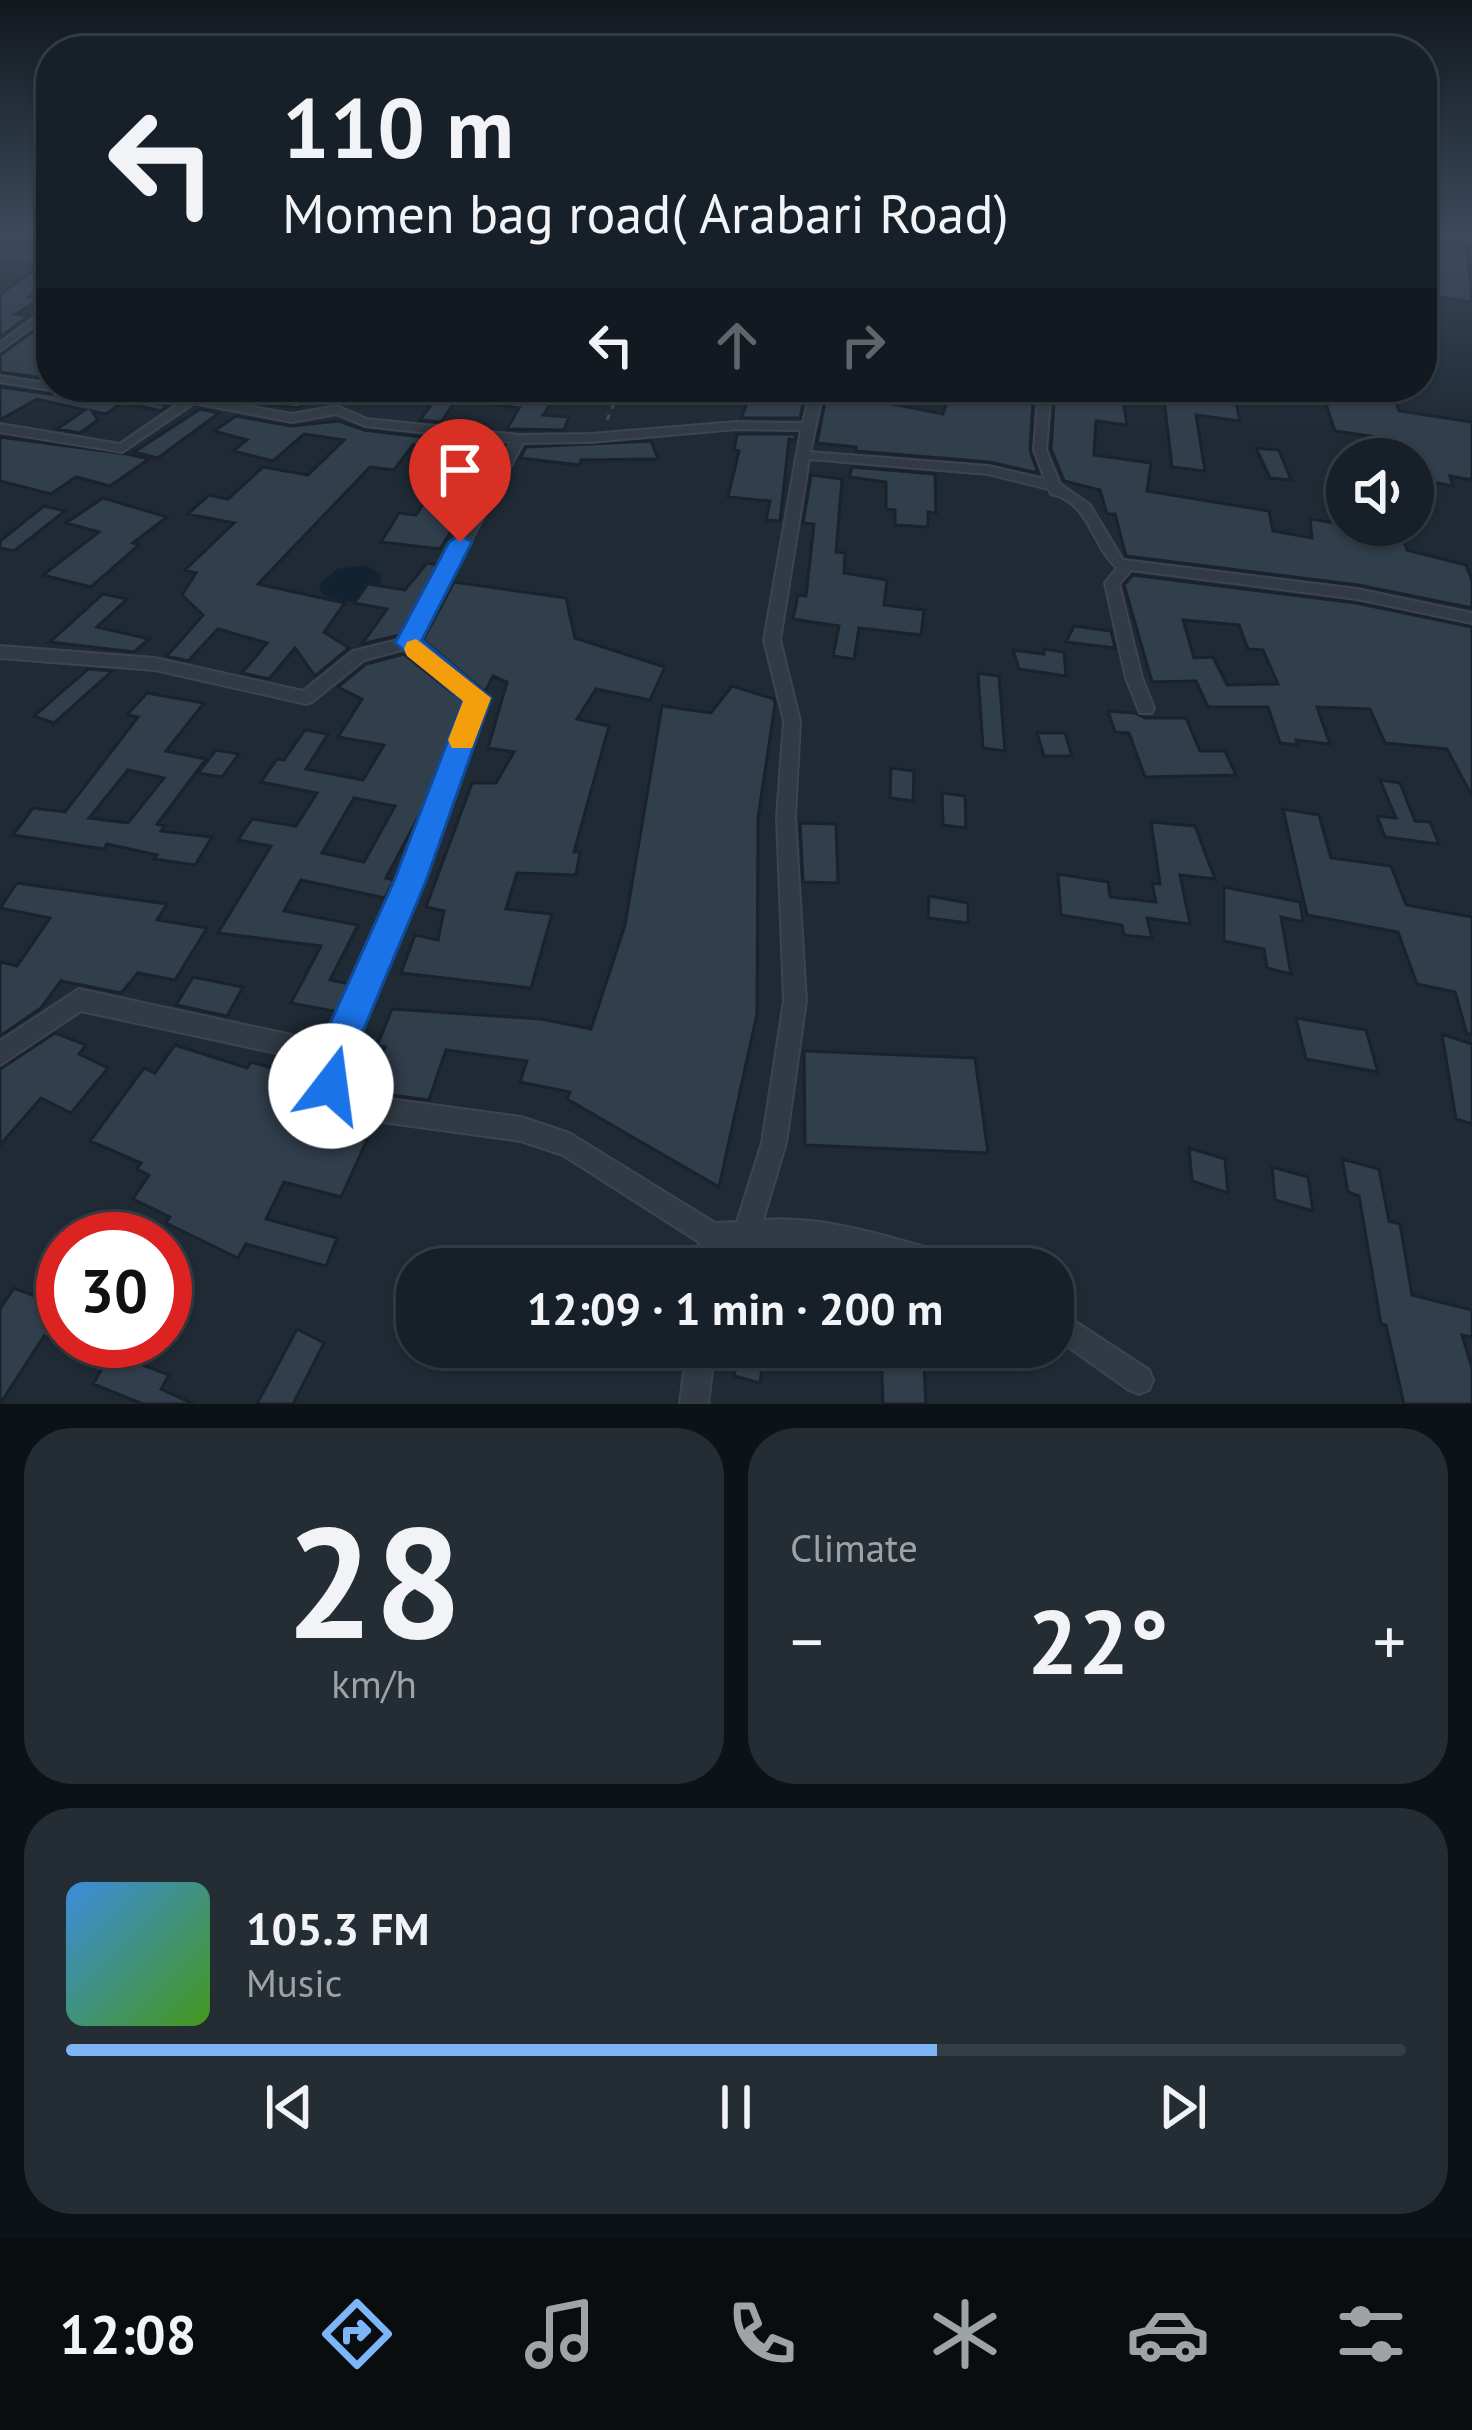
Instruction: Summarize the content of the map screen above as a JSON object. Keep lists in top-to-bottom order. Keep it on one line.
{"page":{"turn":["110 m","Momen bag road( Arabari Road)"],"limit":"30","trip":"12:09 · 1 min · 200 m","tile":[["28","km/h"],"Climate"],"heat":["−","22°","+"],"song":["105.3 FM","Music"],"tabs":"12:08"}}
